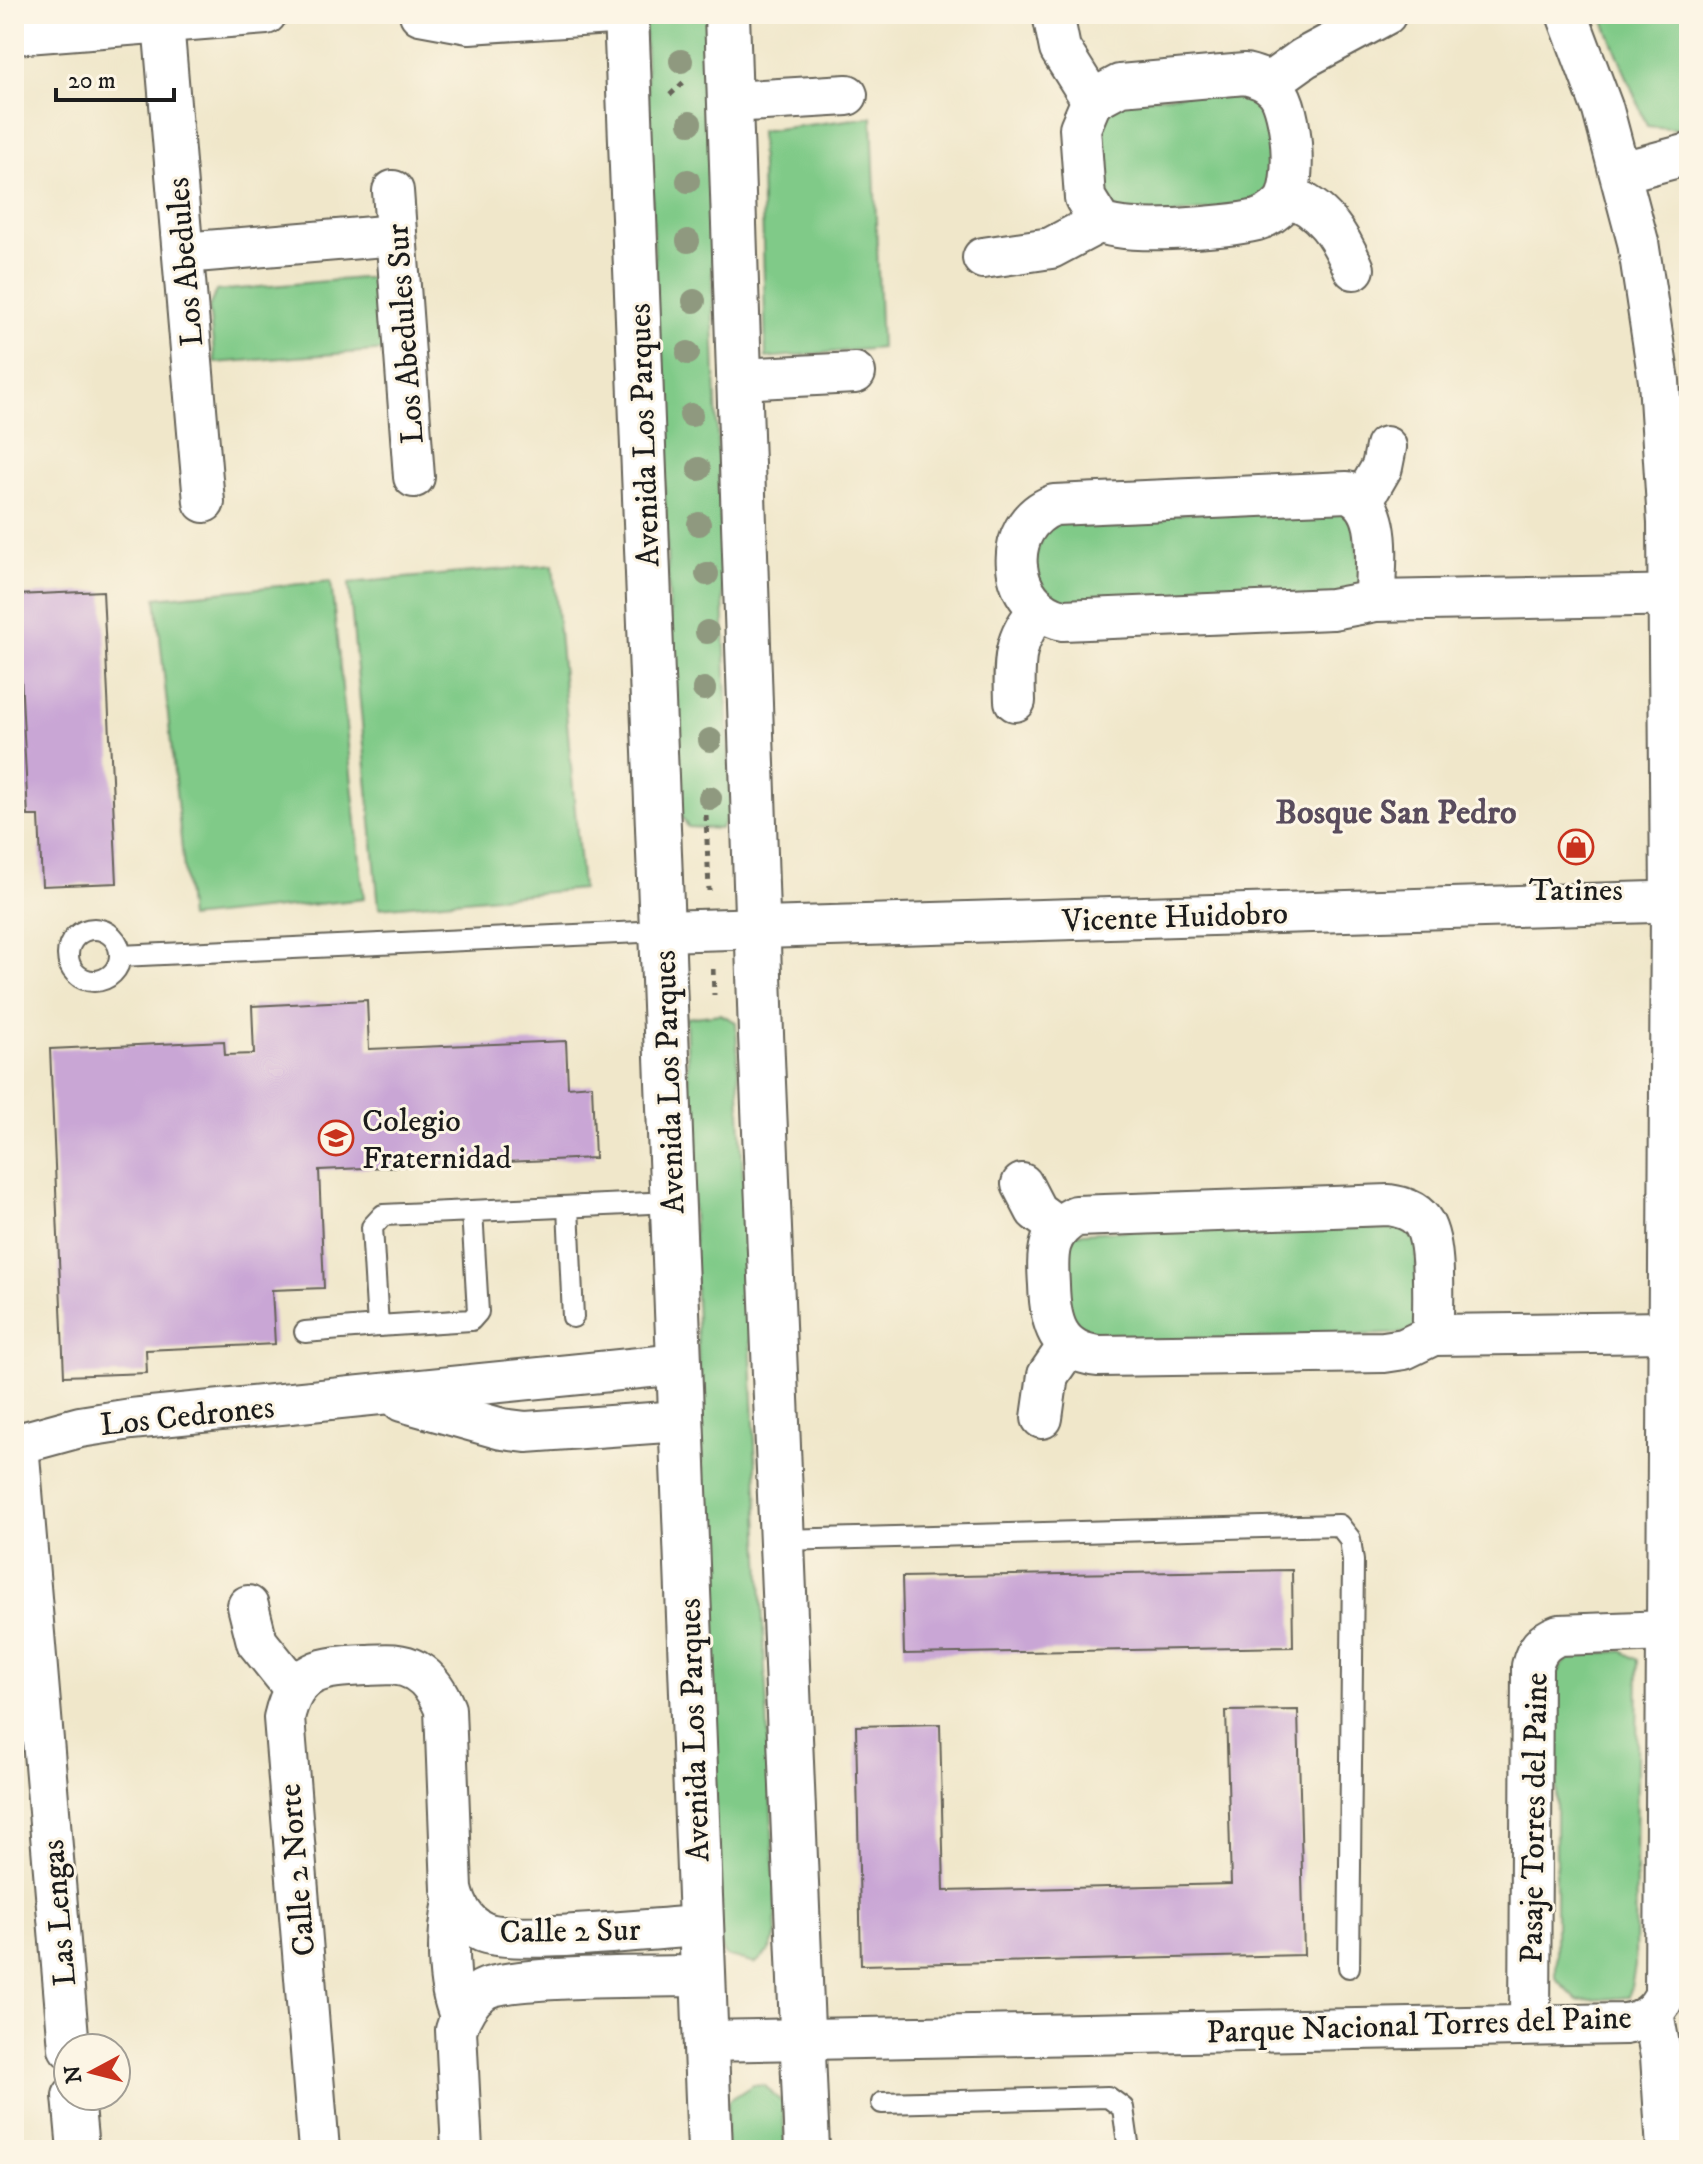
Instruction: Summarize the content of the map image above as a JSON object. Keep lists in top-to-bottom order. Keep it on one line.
{"streets":{"main road":["Avenida Los Parques"],"street":["Los Abedules","Los Abedules Sur","Vicente Huidobro","Los Cedrones","Pasaje Torres del Paine","Calle 2 Norte","Las Lengas","Calle 2 Sur","Parque Nacional Torres del Paine"]},"crossings":[["Avenida Los Parques","Vicente Huidobro"],["Avenida Los Parques","Los Cedrones"],["Avenida Los Parques","Calle 2 Sur"],["Avenida Los Parques","Parque Nacional Torres del Paine"],["Vicente Huidobro","Parque Nacional Torres del Paine"],["Los Cedrones","Las Lengas"],["Pasaje Torres del Paine","Parque Nacional Torres del Paine"],["Calle 2 Norte","Calle 2 Sur"]],"districts":["Bosque San Pedro"],"places":{"shop":["Tatines"],"school or university":["Colegio Fraternidad"]},"scale_bar":"20 m","north":"left"}
